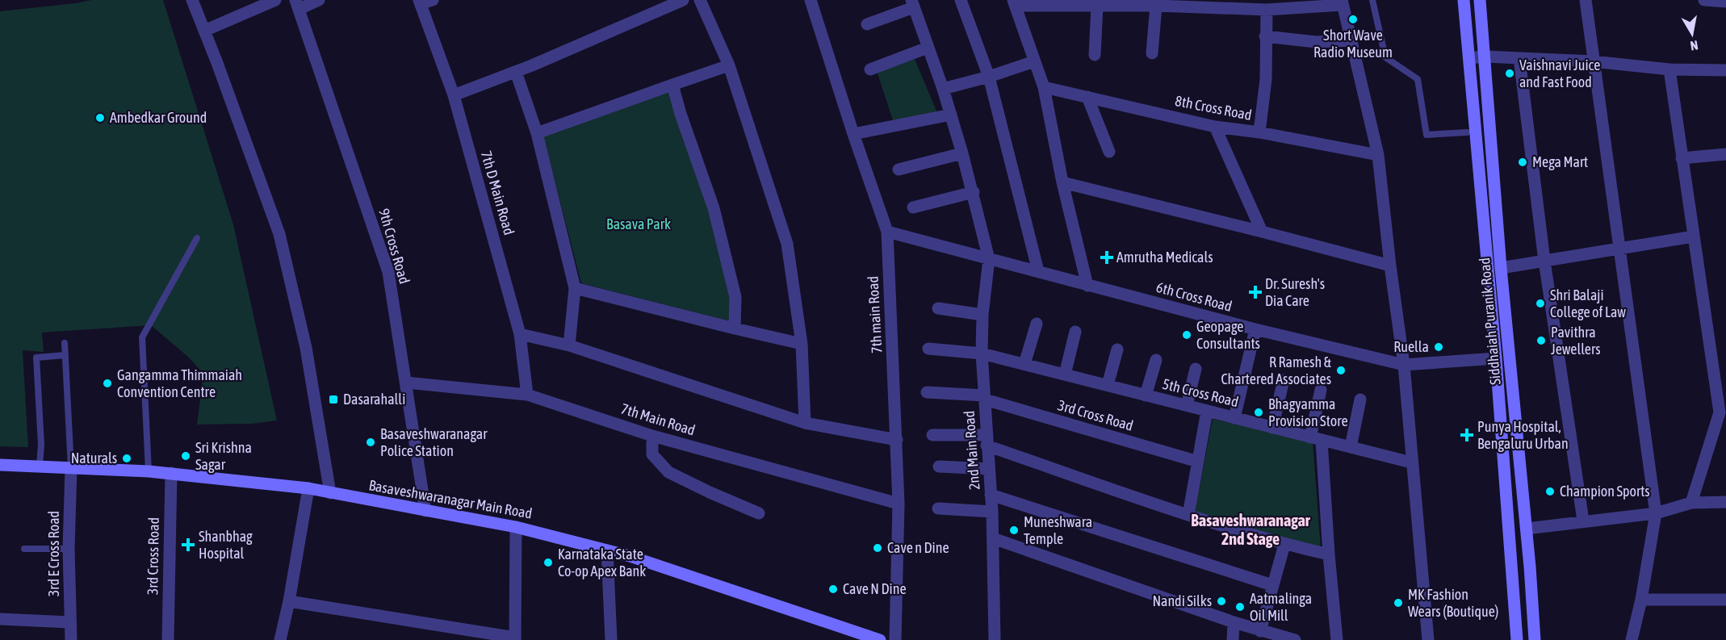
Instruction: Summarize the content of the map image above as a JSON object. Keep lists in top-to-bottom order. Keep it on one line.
{"streets":{"main road":["Siddhaiah Puranik Road","Basaveshwaranagar Main Road"],"street":["8th Cross Road","7th D Main Road","9th Cross Road","6th Cross Road","7th main Road","5th Cross Road","3rd Cross Road","7th Main Road","2nd Main Road","3rd E Cross Road"]},"crossings":[["7th D Main Road","7th Main Road"],["9th Cross Road","7th Main Road"],["9th Cross Road","Basaveshwaranagar Main Road"],["6th Cross Road","7th main Road"],["6th Cross Road","Siddhaiah Puranik Road"],["6th Cross Road","2nd Main Road"],["7th main Road","7th Main Road"],["5th Cross Road","2nd Main Road"],["3rd Cross Road","2nd Main Road"],["3rd Cross Road","Basaveshwaranagar Main Road"],["Basaveshwaranagar Main Road","3rd E Cross Road"]],"districts":["Basaveshwaranagar 2nd Stage"],"parks":["Basava Park"],"places":{"other":["Short Wave Radio Museum","Vaishnavi Juice and Fast Food","Ambedkar Ground","Mega Mart","Shri Balaji College of Law","Geopage Consultants","Pavithra Jewellers","Ruella","R Ramesh & Chartered Associates","Gangamma Thimmaiah Convention Centre","Bhagyamma Provision Store","Basaveshwaranagar Police Station","Sri Krishna Sagar","Naturals","Champion Sports","Muneshwara Temple","Cave n Dine","Karnataka State Co-op Apex Bank","Cave N Dine","Nandi Silks","MK Fashion Wears (Boutique)","Aatmalinga Oil Mill"],"health":["Amrutha Medicals","Dr. Suresh's Dia Care","Punya Hospital, Bengaluru Urban","Shanbhag Hospital"],"transit":["Dasarahalli"]},"north":"bottom"}
